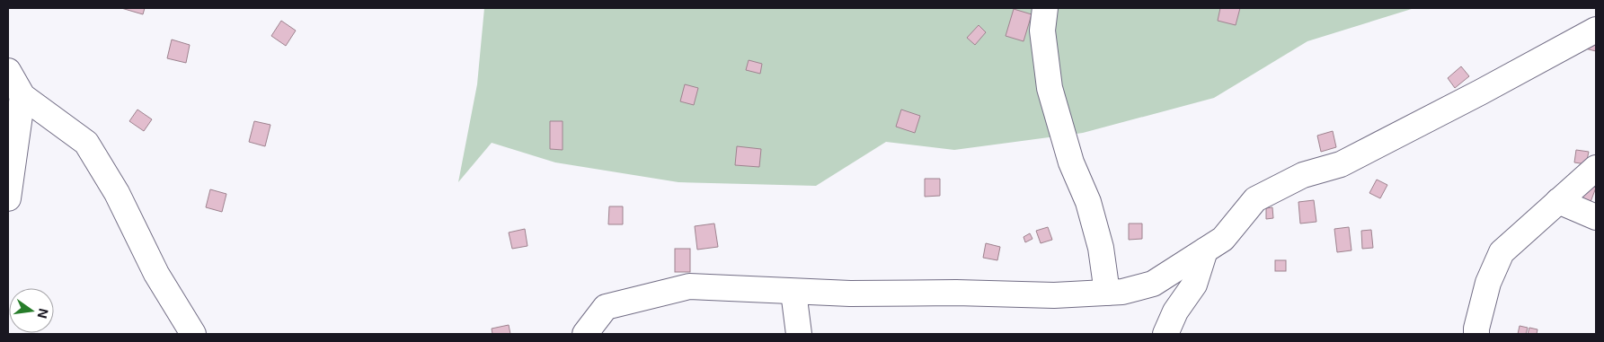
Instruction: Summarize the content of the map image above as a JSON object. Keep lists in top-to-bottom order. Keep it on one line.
{"north":"right"}
